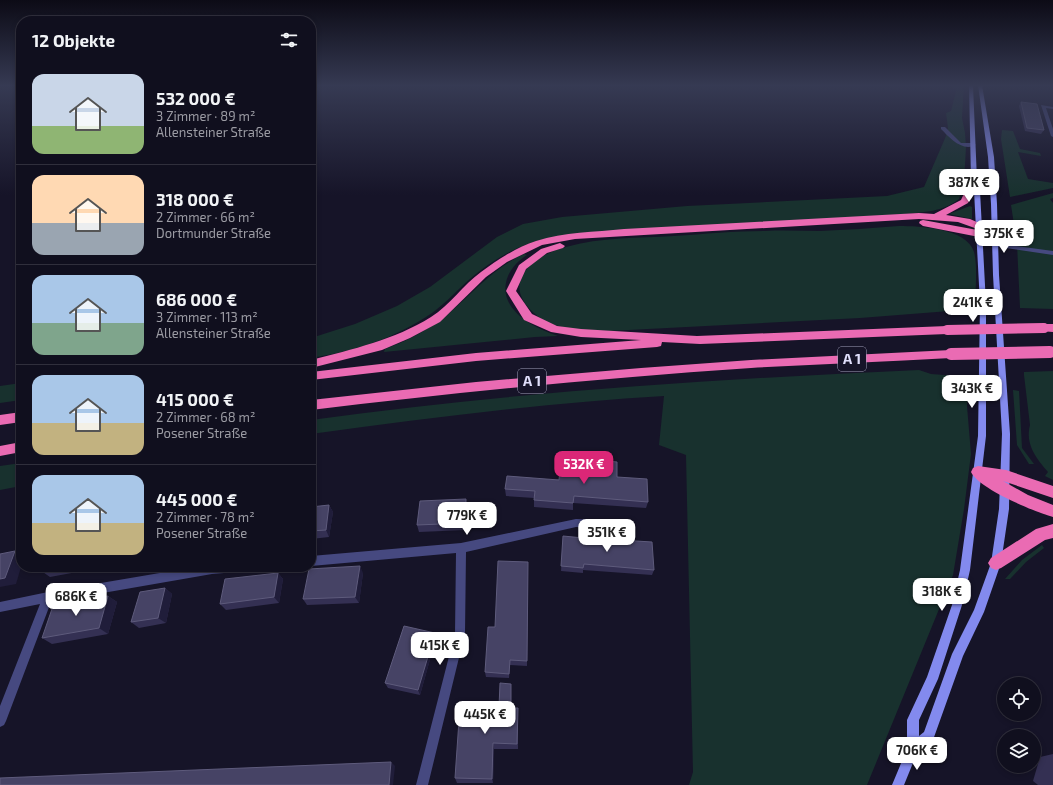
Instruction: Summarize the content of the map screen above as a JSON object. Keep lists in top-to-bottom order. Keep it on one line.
{"streets":{"highway":["A 1"]},"page":{"heading":"12 Objekte","list":[{"name":"532 000 €","note":"3 Zimmer · 89 m² · Allensteiner Straße"},{"name":"318 000 €","note":"2 Zimmer · 66 m² · Dortmunder Straße"},{"name":"686 000 €","note":"3 Zimmer · 113 m² · Allensteiner Straße"},{"name":"415 000 €","note":"2 Zimmer · 68 m² · Posener Straße"},{"name":"445 000 €","note":"2 Zimmer · 78 m² · Posener Straße"}],"price":["387K €","375K €","241K €","343K €","532K €","779K €","351K €","318K €","686K €","415K €","445K €","706K €"]}}
